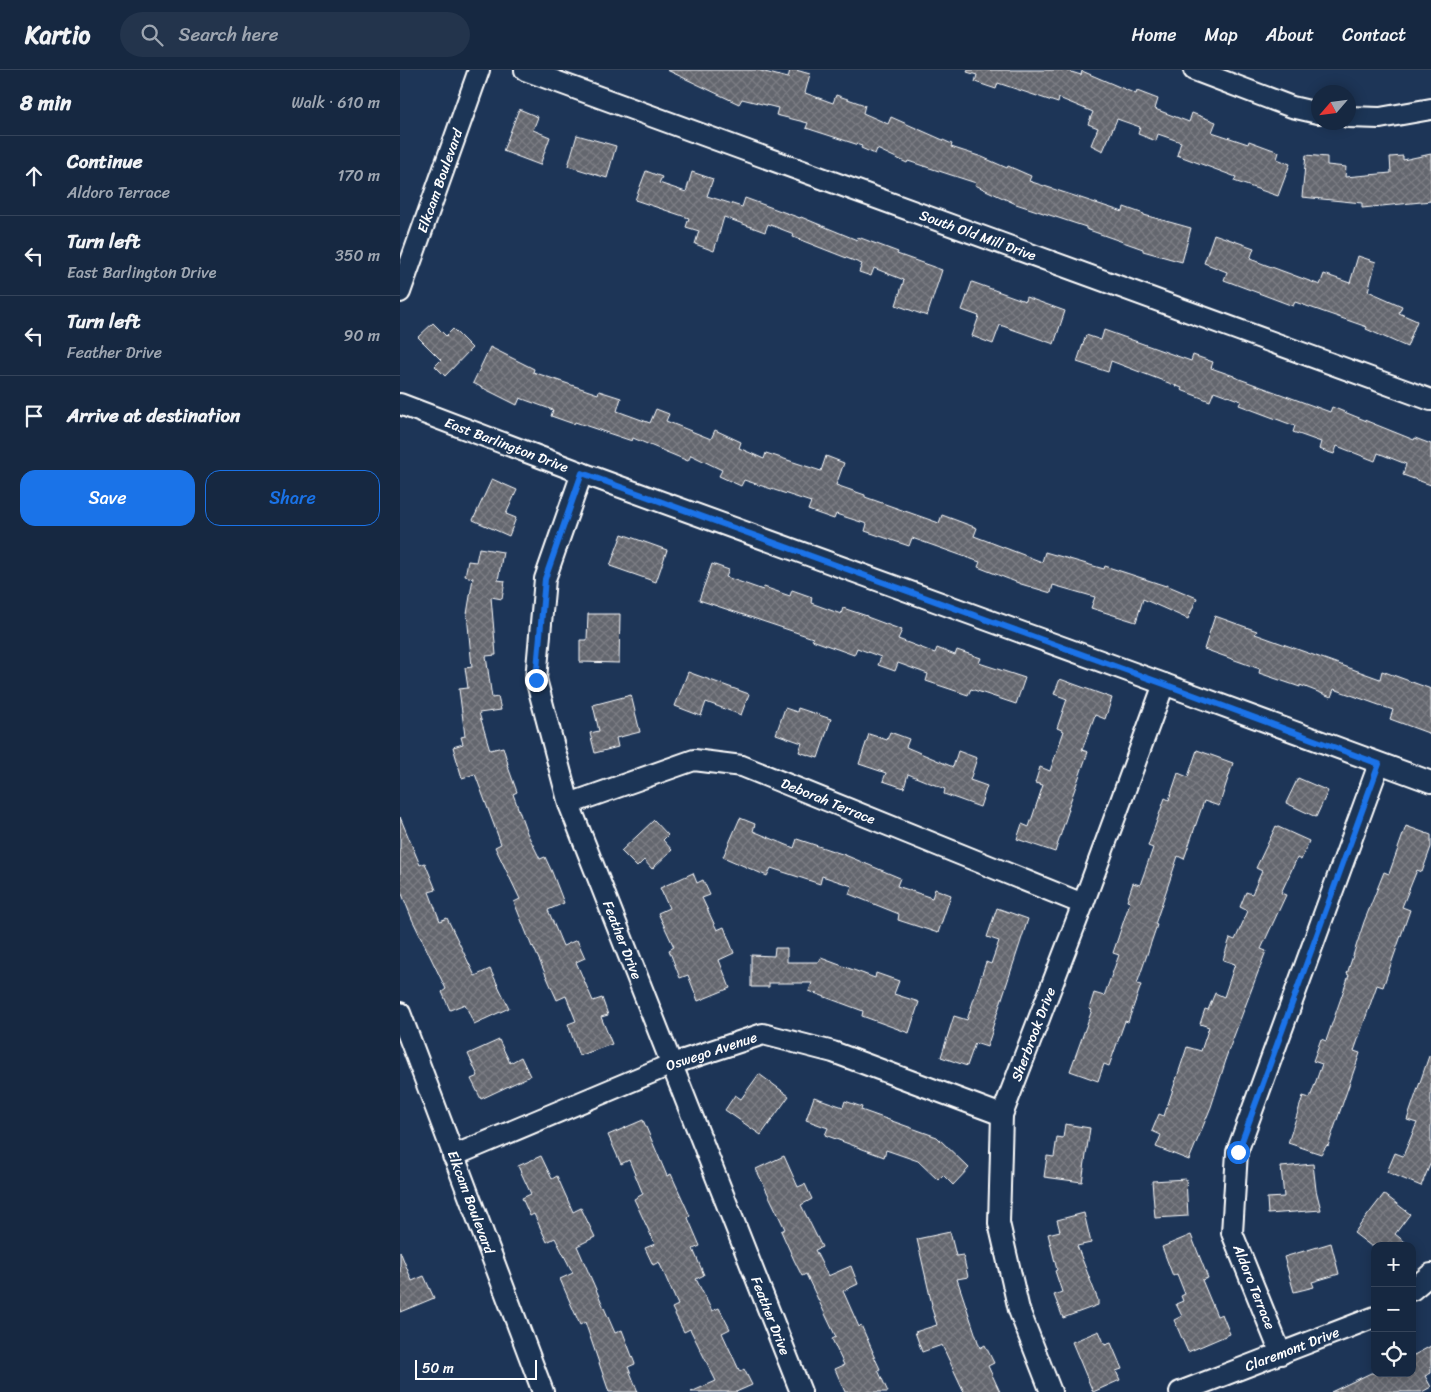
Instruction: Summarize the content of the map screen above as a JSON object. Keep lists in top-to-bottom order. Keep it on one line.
{"streets":{"street":["Elkcam Boulevard","South Old Mill Drive","East Barlington Drive","Deborah Terrace","Feather Drive","Sherbrook Drive","Oswego Avenue","Aldoro Terrace","Claremont Drive"]},"crossings":[["Elkcam Boulevard","Oswego Avenue"],["East Barlington Drive","Feather Drive"],["East Barlington Drive","Sherbrook Drive"],["East Barlington Drive","Aldoro Terrace"],["Deborah Terrace","Feather Drive"],["Deborah Terrace","Sherbrook Drive"],["Feather Drive","Oswego Avenue"],["Sherbrook Drive","Oswego Avenue"],["Aldoro Terrace","Claremont Drive"]],"scale_bar":"50 m","north":"bottom left","page":{"header":"Kartio","search":"Search here","nav":["Home","Map","About","Contact"],"heading":["8 min","Walk · 610 m"],"list":[["Continue","Aldoro Terrace","170 m"],["Turn left","East Barlington Drive","350 m"],["Turn left","Feather Drive","90 m"],"Arrive at destination"],"buttons":["Save","Share"],"map_buttons":["+","−"],"scale":"50 m"}}
